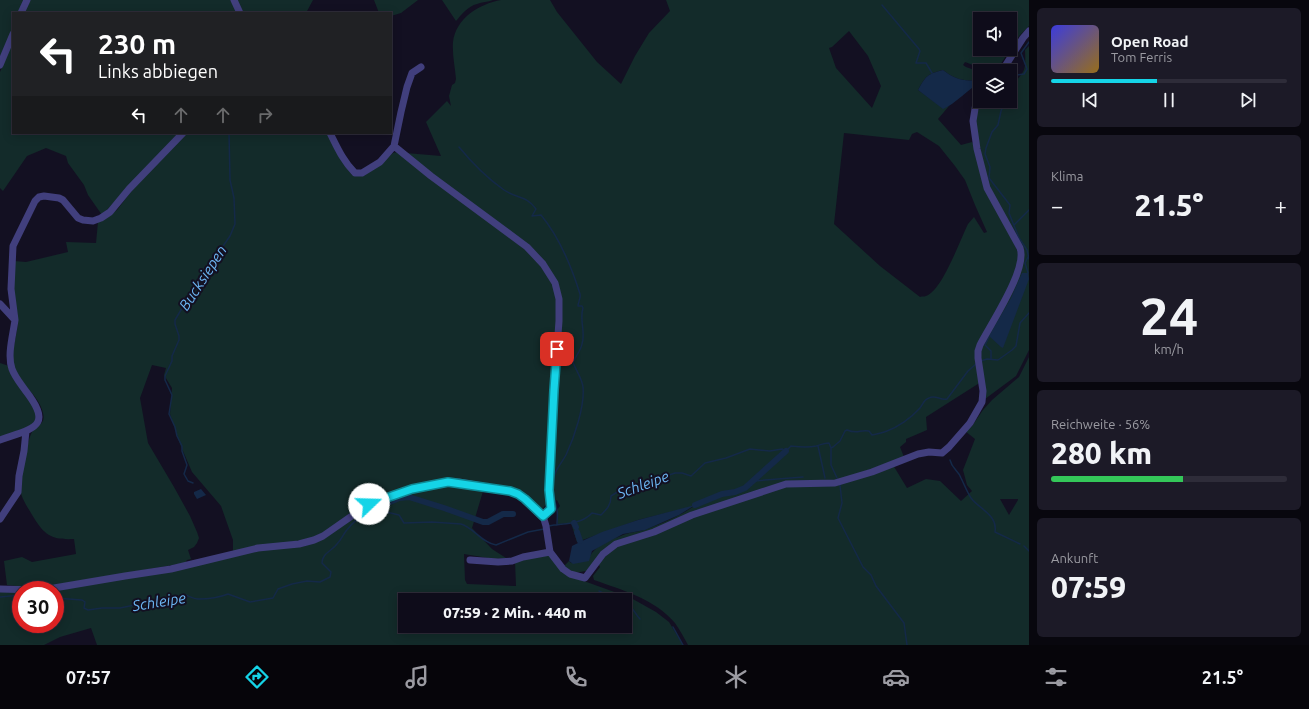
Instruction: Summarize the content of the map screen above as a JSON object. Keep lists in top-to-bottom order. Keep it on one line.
{"water":["Bucksiepen","Schleipe"],"page":{"turn":["230 m","Links abbiegen"],"song":["Open Road","Tom Ferris"],"tile":["Klima",["24","km/h"],["Reichweite · 56%","280 km"],["Ankunft","07:59"]],"heat":["−","21.5°","+"],"limit":"30","trip":"07:59 · 2 Min. · 440 m","tabs":["07:57","21.5°"]}}
